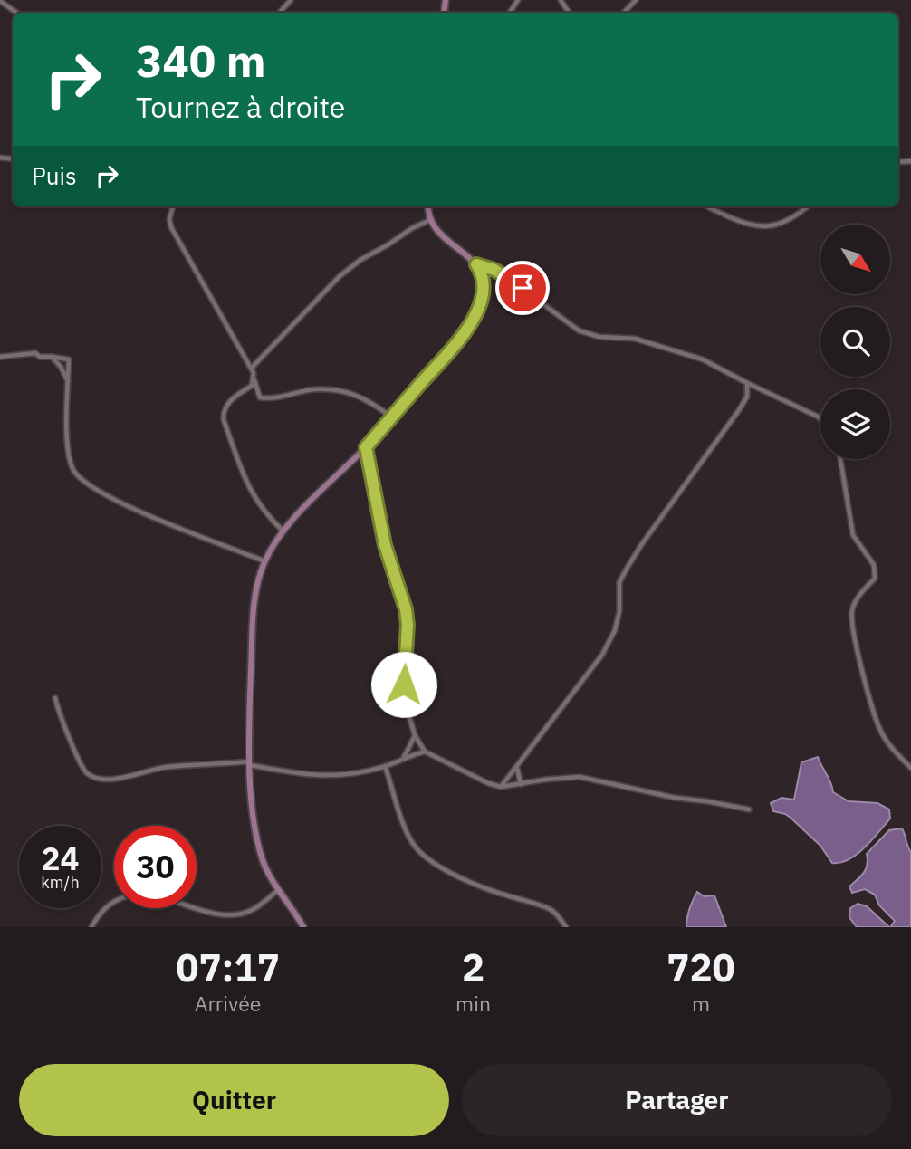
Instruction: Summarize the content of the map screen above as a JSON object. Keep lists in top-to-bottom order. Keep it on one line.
{"north":"bottom right","page":{"turn":["340 m","Tournez à droite"],"then":"Puis","speed":"24 km/h","limit":"30","eta":["07:17","Arrivée","2","min","720","m"],"buttons":["Quitter","Partager"]}}
